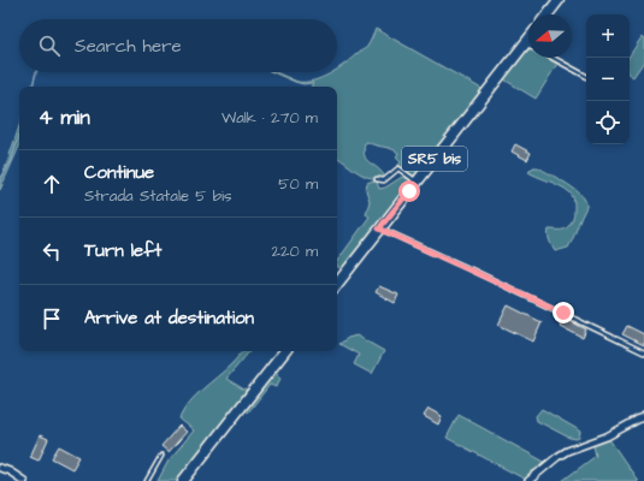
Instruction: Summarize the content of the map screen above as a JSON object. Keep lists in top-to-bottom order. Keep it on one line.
{"streets":{"main road":["SR5 bis"]},"north":"left","page":{"map_buttons":["+","−"],"search":"Search here","heading":["4 min","Walk · 270 m"],"list":[["Continue","Strada Statale 5 bis","50 m"],["Turn left","220 m"],"Arrive at destination"]}}
